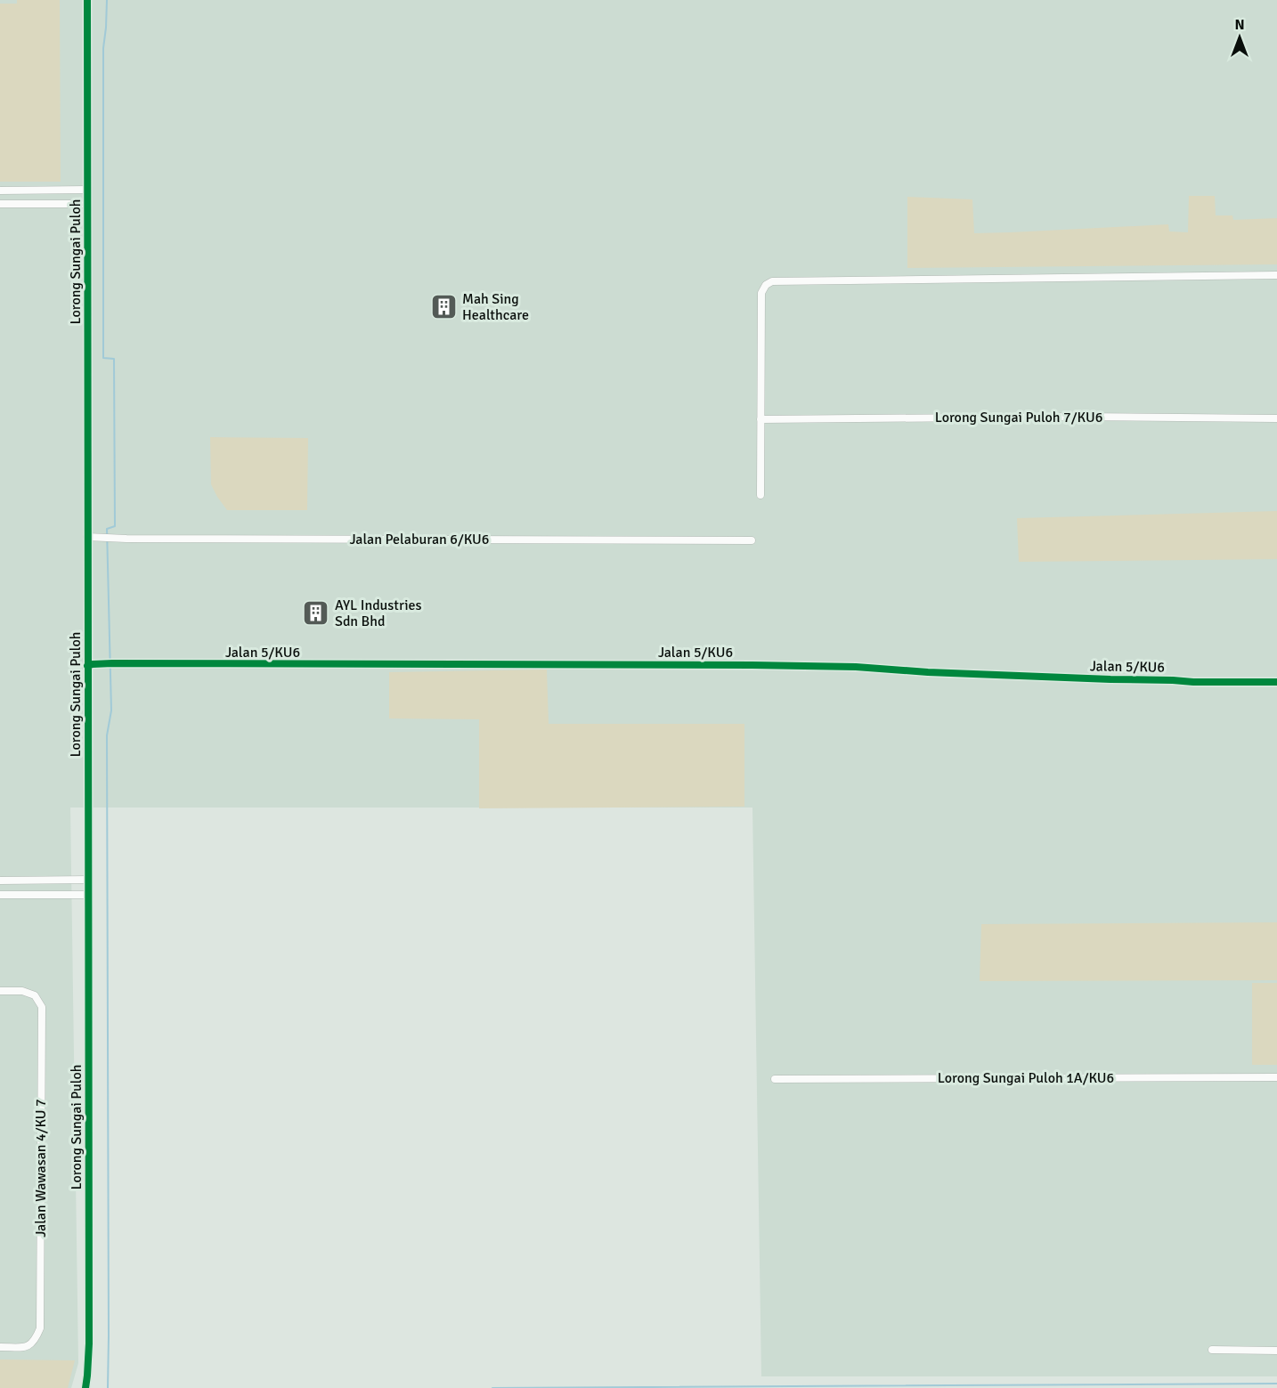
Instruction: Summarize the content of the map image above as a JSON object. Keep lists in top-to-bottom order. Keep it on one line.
{"streets":{"street":["Lorong Sungai Puloh","Lorong Sungai Puloh 7/KU6","Jalan Pelaburan 6/KU6","Jalan 5/KU6","Lorong Sungai Puloh 1A/KU6","Jalan Wawasan 4/KU 7"]},"crossings":[["Lorong Sungai Puloh","Jalan Pelaburan 6/KU6"],["Lorong Sungai Puloh","Jalan 5/KU6"]],"places":{"building":["Mah Sing Healthcare","AYL Industries Sdn Bhd"]},"north":"top"}
